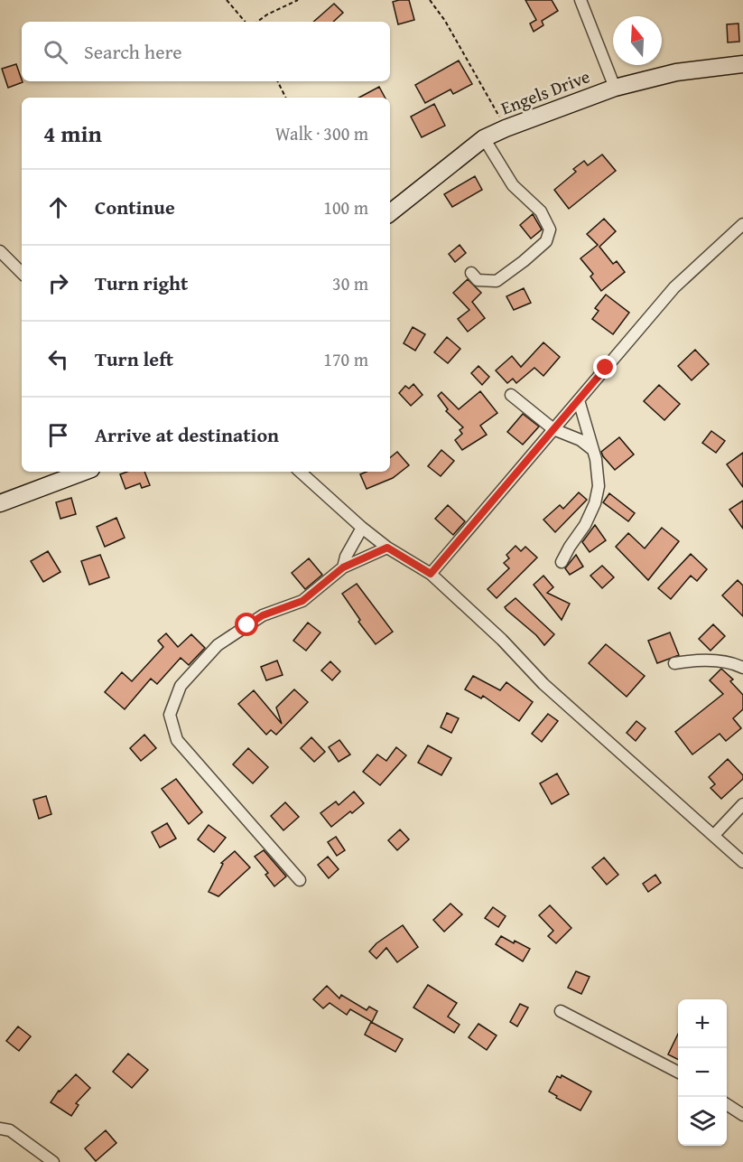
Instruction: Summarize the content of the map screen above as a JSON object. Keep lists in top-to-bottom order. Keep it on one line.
{"streets":{"street":["Engels Drive"]},"north":"top","page":{"search":"Search here","heading":["4 min","Walk · 300 m"],"list":[["Continue","100 m"],["Turn right","30 m"],["Turn left","170 m"],"Arrive at destination"],"map_buttons":["+","−"]}}
